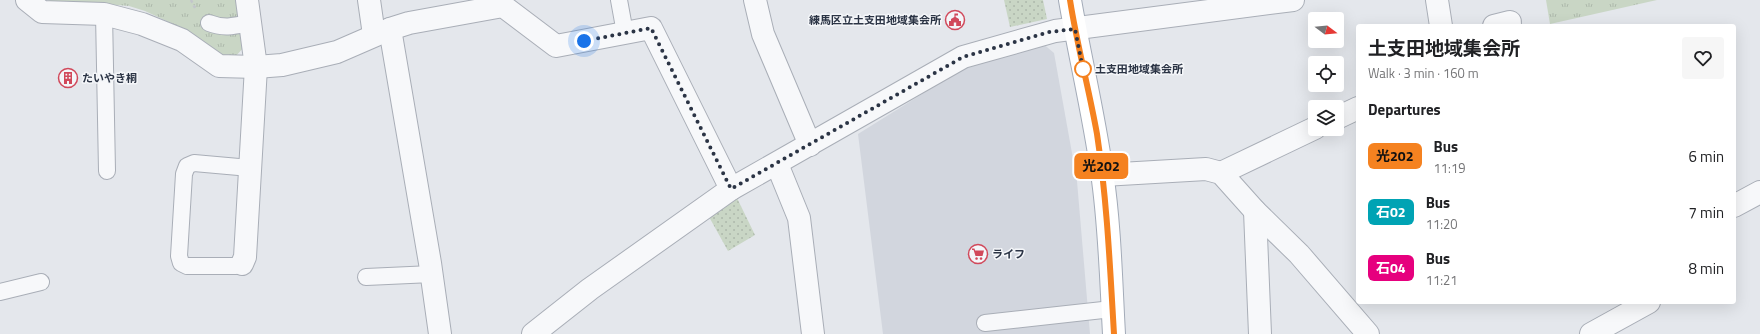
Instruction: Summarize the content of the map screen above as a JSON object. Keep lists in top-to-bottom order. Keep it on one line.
{"places":{"public building":["練馬区立土支田地域集会所"],"other":["土支田地域集会所"],"building":["たいやき桐"],"supermarket":["ライフ"]},"lines":["bus line 光202"],"north":"right","page":{"on_map":"光202","heading":[["土支田地域集会所","Walk · 3 min · 160 m"],"Departures"],"list":[{"mark":"光202","name":"Bus","note":"11:19","value":"6 min"},{"mark":"石02","name":"Bus","note":"11:20","value":"7 min"},{"mark":"石04","name":"Bus","note":"11:21","value":"8 min"}]}}
